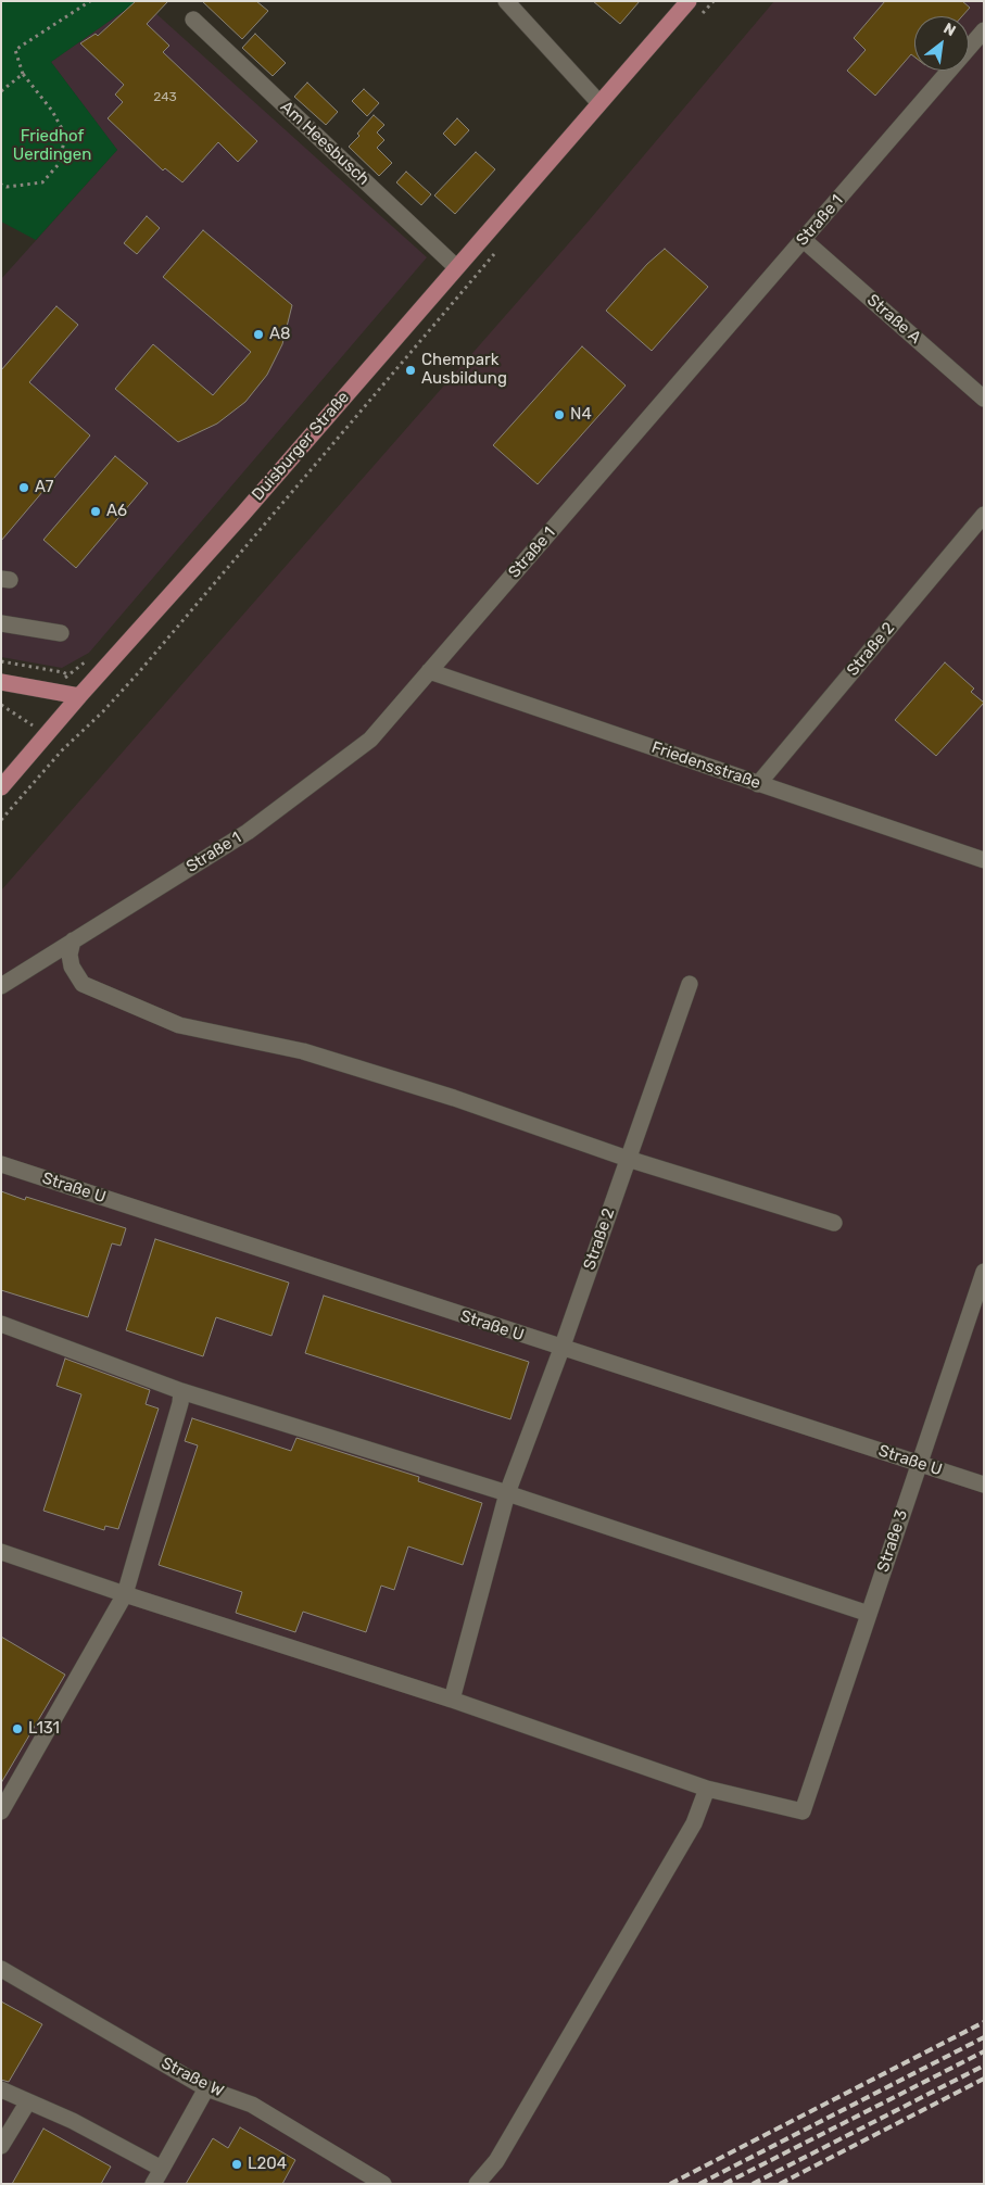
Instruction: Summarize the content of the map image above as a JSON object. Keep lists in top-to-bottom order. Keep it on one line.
{"streets":{"main road":["Duisburger Straße"],"street":["Am Heesbusch","Straße 1","Straße A","Straße 2","Friedensstraße","Straße U","Straße 3","Straße W"]},"crossings":[["Am Heesbusch","Duisburger Straße"],["Straße 1","Straße A"],["Straße 1","Friedensstraße"],["Straße 2","Friedensstraße"],["Straße 2","Straße U"],["Straße U","Straße 3"]],"parks":["Friedhof Uerdingen"],"places":["A8","Chempark Ausbildung","N4","A7","A6","L131","L204"],"house_numbers":["243"],"north":"top right"}
